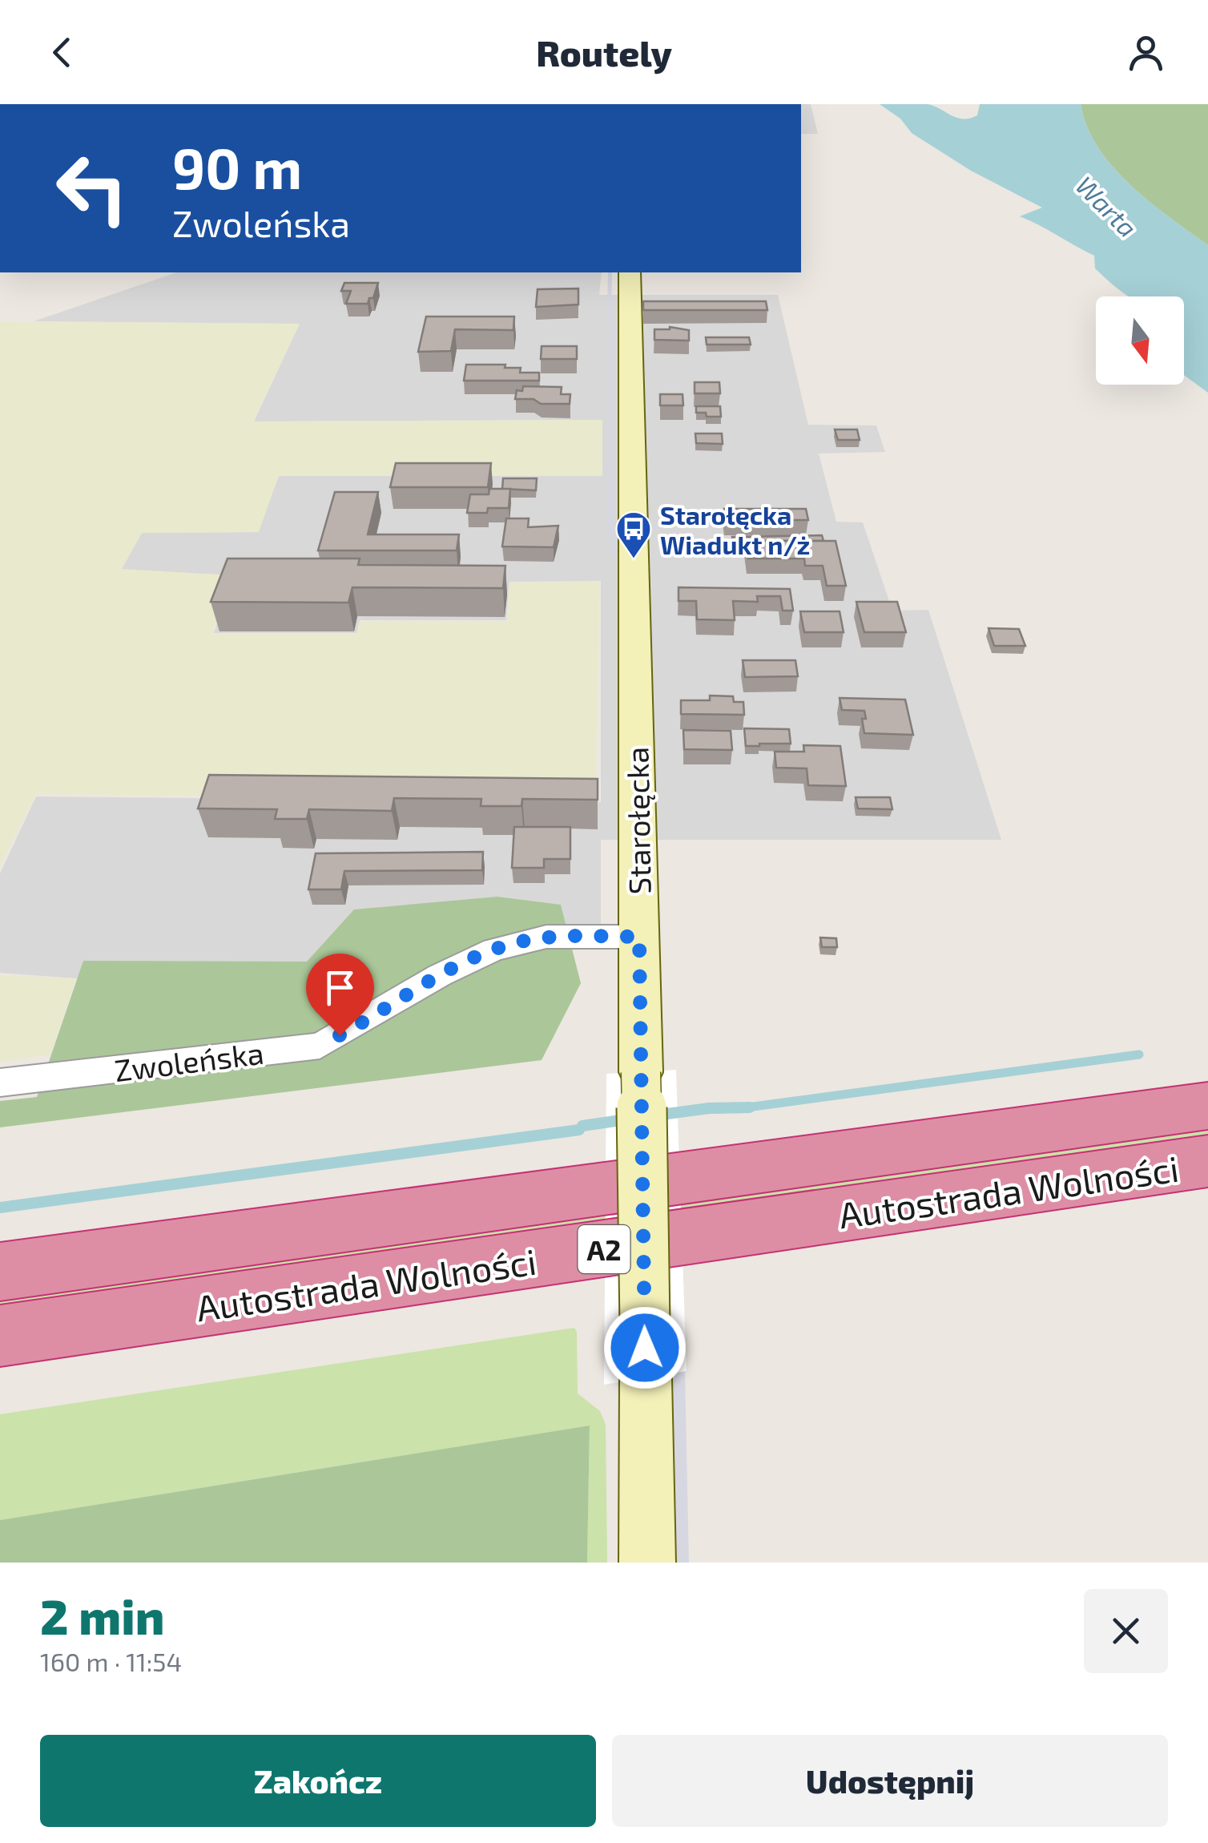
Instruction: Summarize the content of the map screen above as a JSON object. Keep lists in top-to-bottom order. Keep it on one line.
{"streets":{"highway":["Autostrada Wolności","A2"],"street":["Starołęcka","Zwoleńska"]},"crossings":[["Starołęcka","Zwoleńska"]],"water":["Warta"],"places":{"bus stop":["Starołęcka Wiadukt n/ż"]},"north":"bottom","page":{"header":"Routely","turn":["90 m","Zwoleńska"],"heading":["2 min","160 m · 11:54"],"buttons":["Zakończ","Udostępnij"]}}
